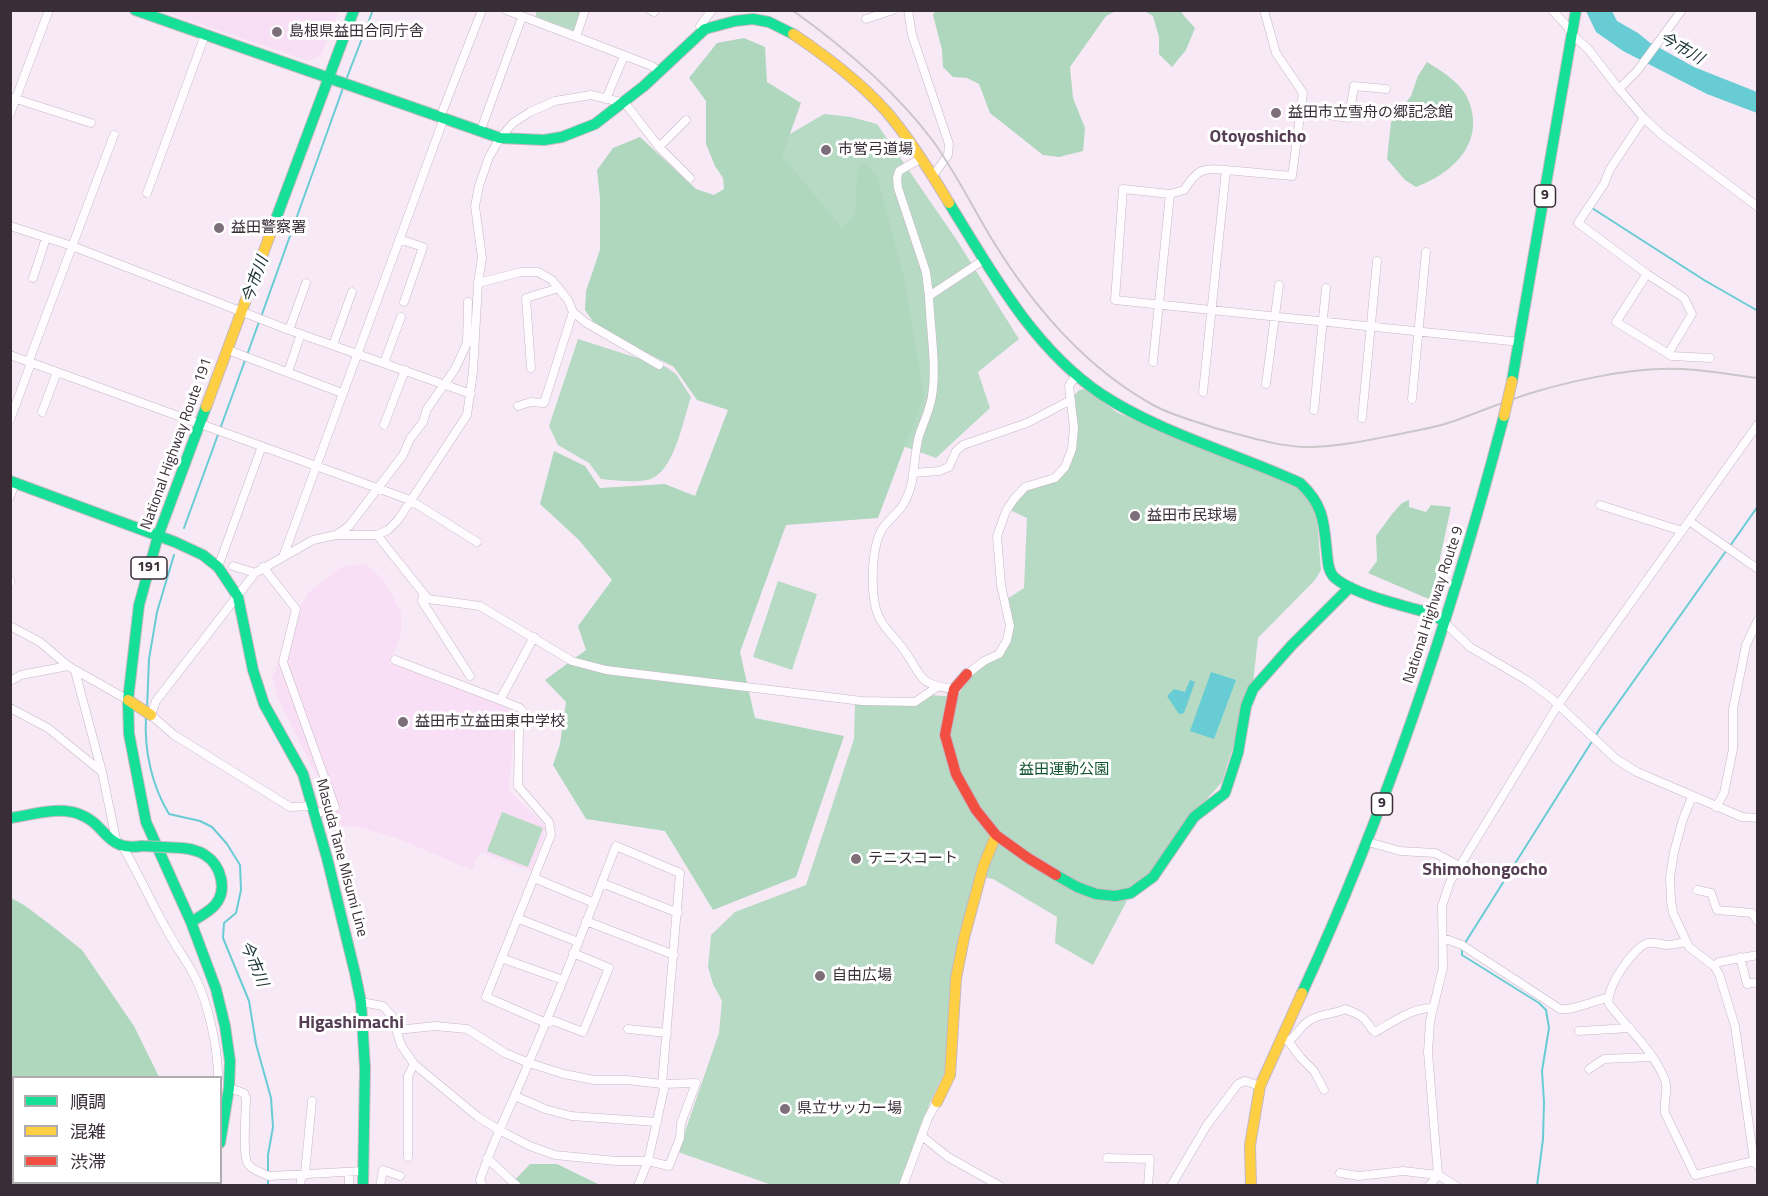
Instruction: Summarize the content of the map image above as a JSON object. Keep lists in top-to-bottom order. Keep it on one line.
{"streets":{"main road":["9","National Highway Route 191","191","National Highway Route 9","Masuda Tane Misumi Line"]},"crossings":[["National Highway Route 191","Masuda Tane Misumi Line"]],"districts":["Otoyoshicho","Shimohongocho","Higashimachi"],"water":["今市川"],"parks":["益田運動公園"],"places":["島根県益田合同庁舎","益田市立雪舟の郷記念館","市営弓道場","益田警察署","益田市民球場","益田市立益田東中学校","テニスコート","自由広場","県立サッカー場"],"legend":["順調","混雑","渋滞"]}
